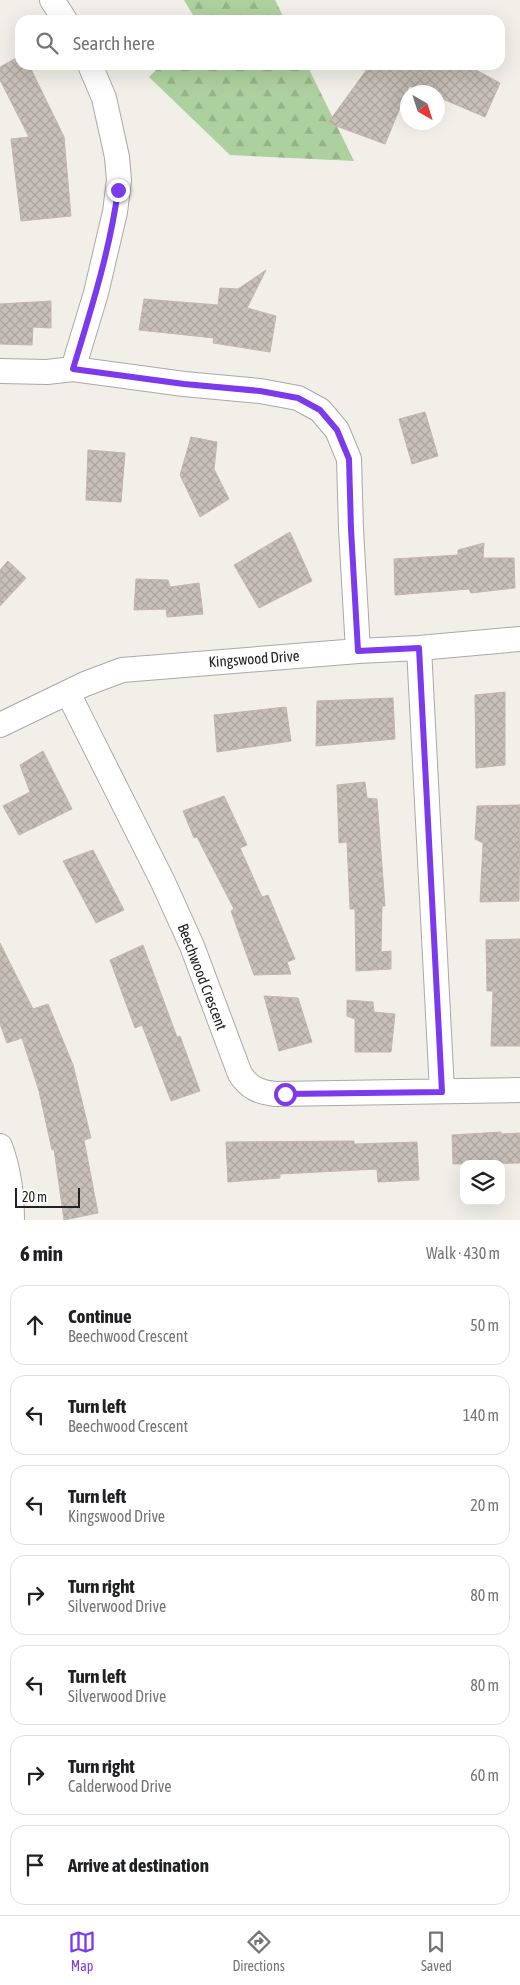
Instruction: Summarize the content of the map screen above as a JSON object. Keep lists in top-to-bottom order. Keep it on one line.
{"streets":{"street":["Kingswood Drive","Beechwood Crescent"]},"crossings":[["Kingswood Drive","Beechwood Crescent"]],"scale_bar":"20 m","north":"bottom right","page":{"search":"Search here","scale":"20 m","heading":["6 min","Walk · 430 m"],"list":[["Continue","Beechwood Crescent","50 m"],["Turn left","Beechwood Crescent","140 m"],["Turn left","Kingswood Drive","20 m"],["Turn right","Silverwood Drive","80 m"],["Turn left","Silverwood Drive","80 m"],["Turn right","Calderwood Drive","60 m"],"Arrive at destination"],"nav":["Map","Directions","Saved"]}}
